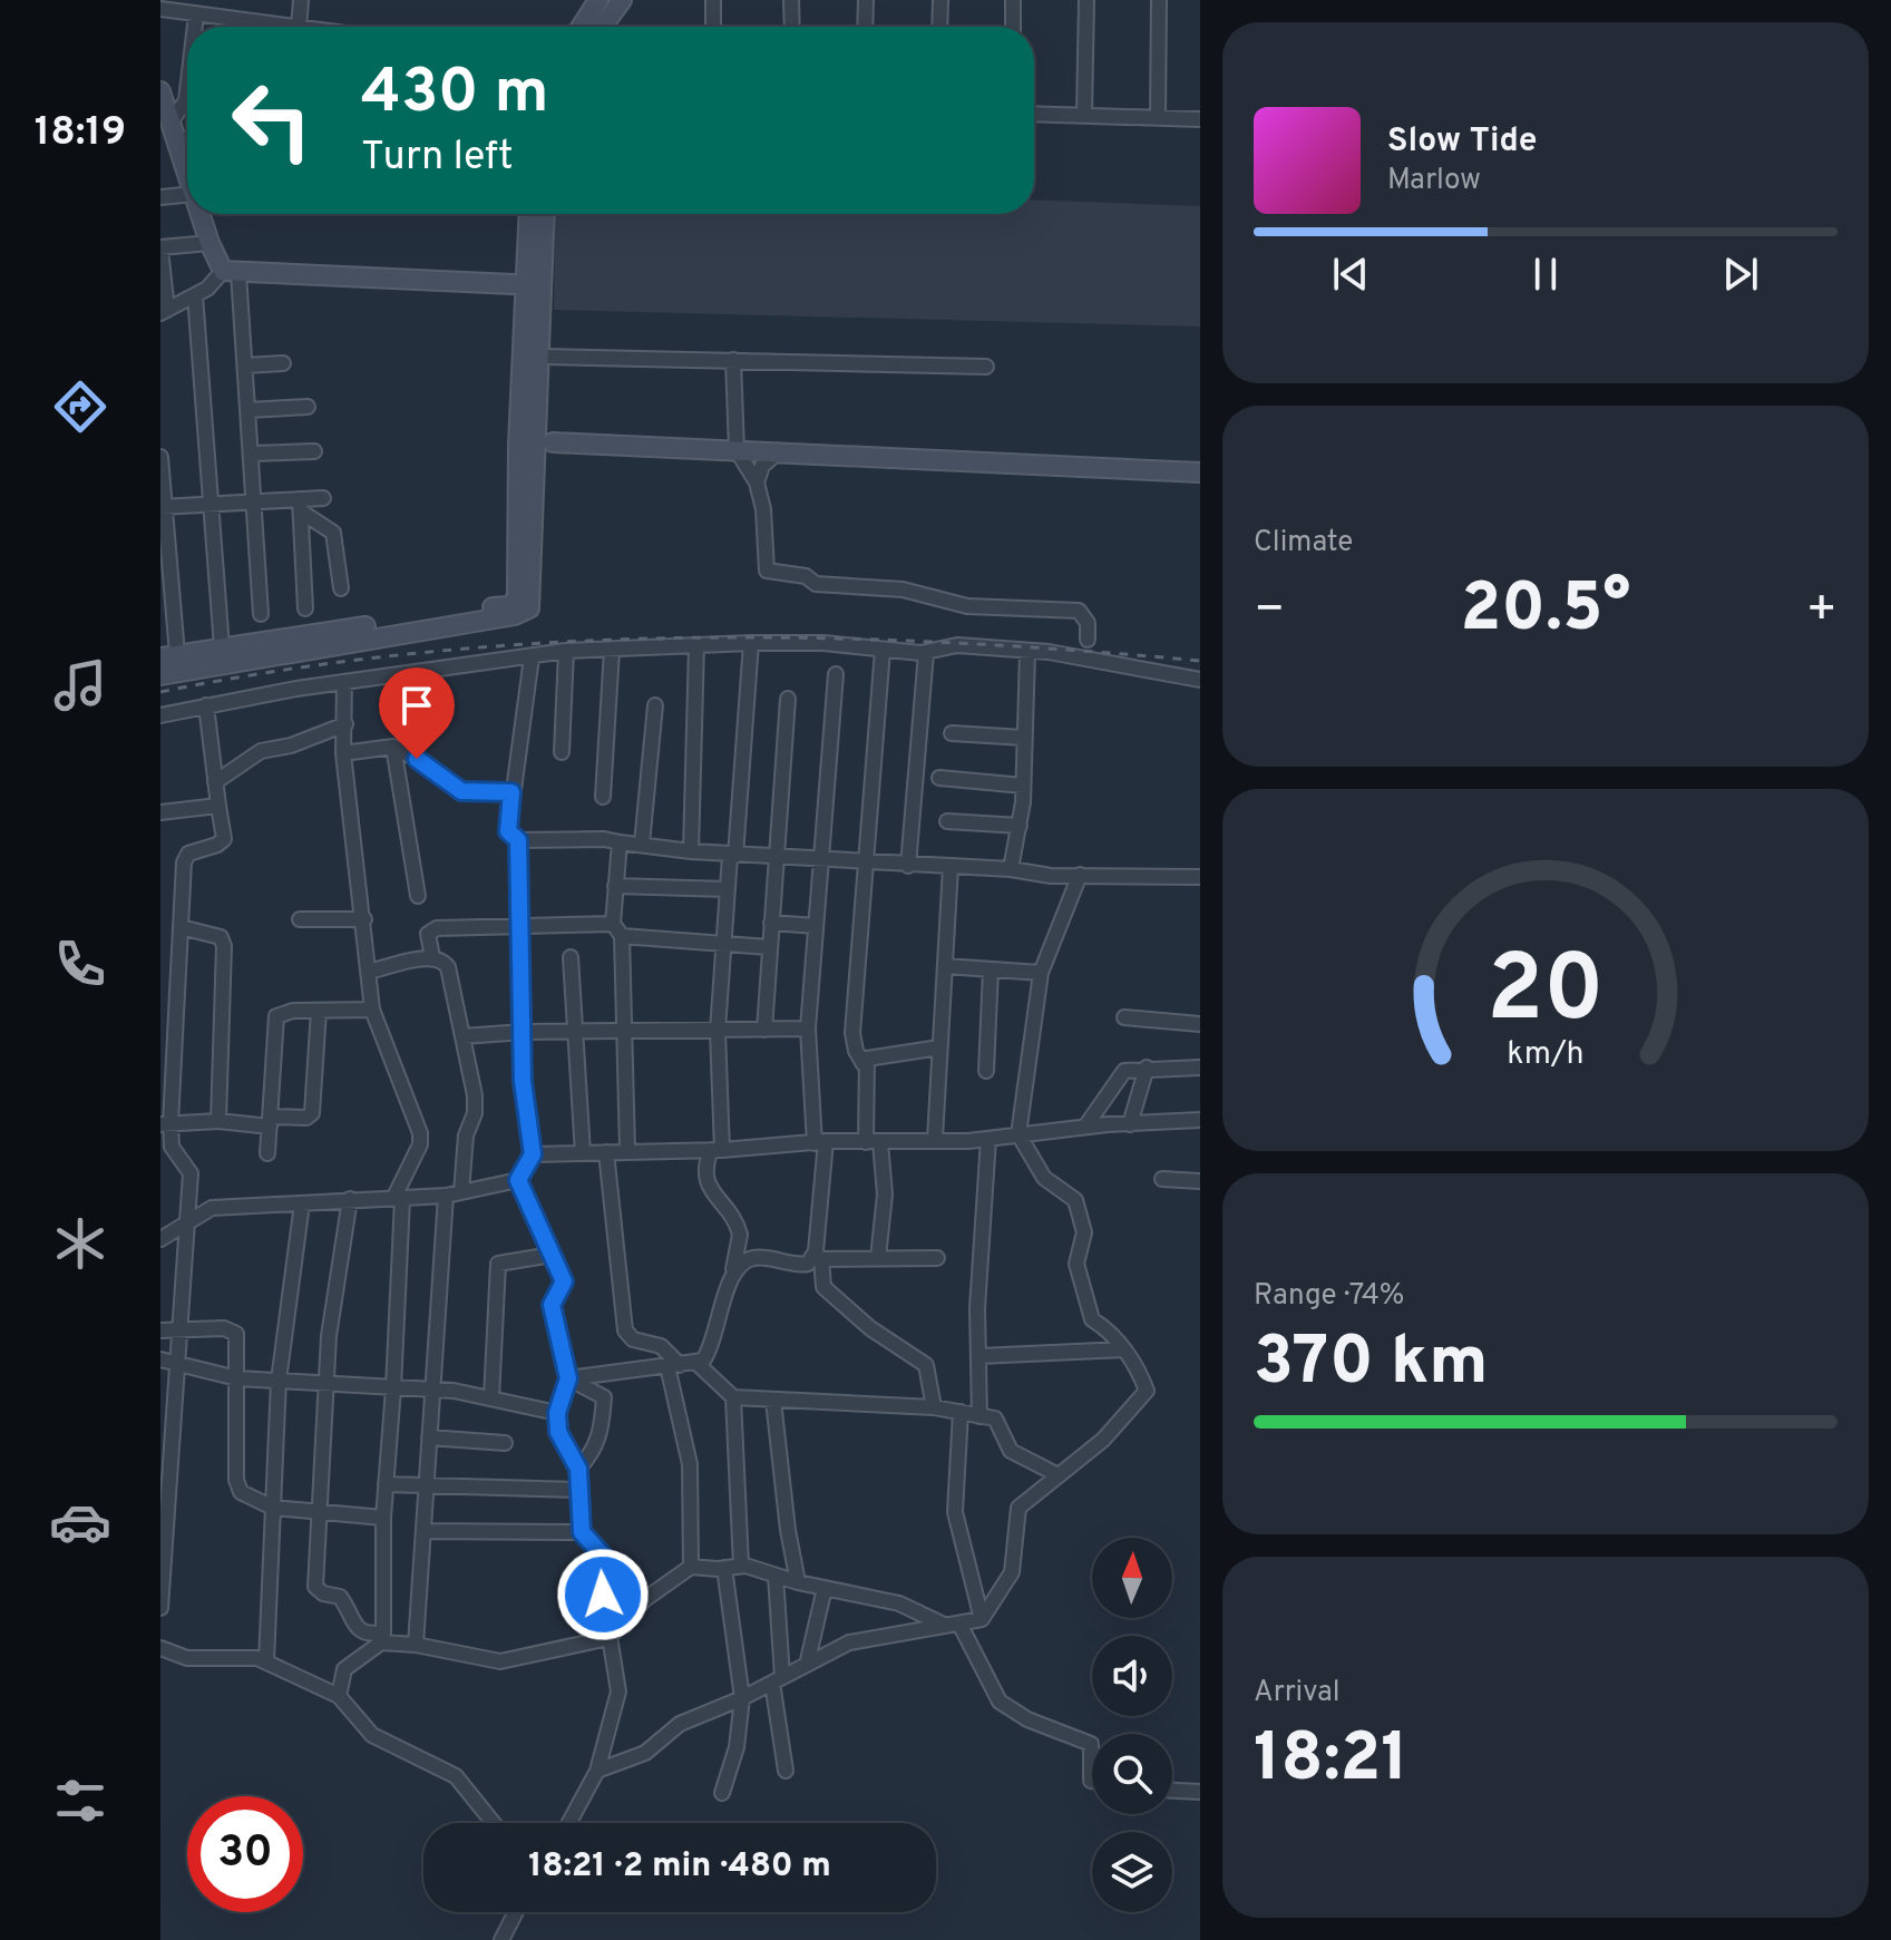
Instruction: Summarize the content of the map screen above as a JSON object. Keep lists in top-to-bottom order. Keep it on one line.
{"north":"top","page":{"tabs":"18:19","turn":["430 m","Turn left"],"song":["Slow Tide","Marlow"],"tile":["Climate",["Range · 74%","370 km"],["Arrival","18:21"]],"heat":["−","20.5°","+"],"limit":"30","trip":"18:21 · 2 min · 480 m","gauge":["20","km/h"]}}
